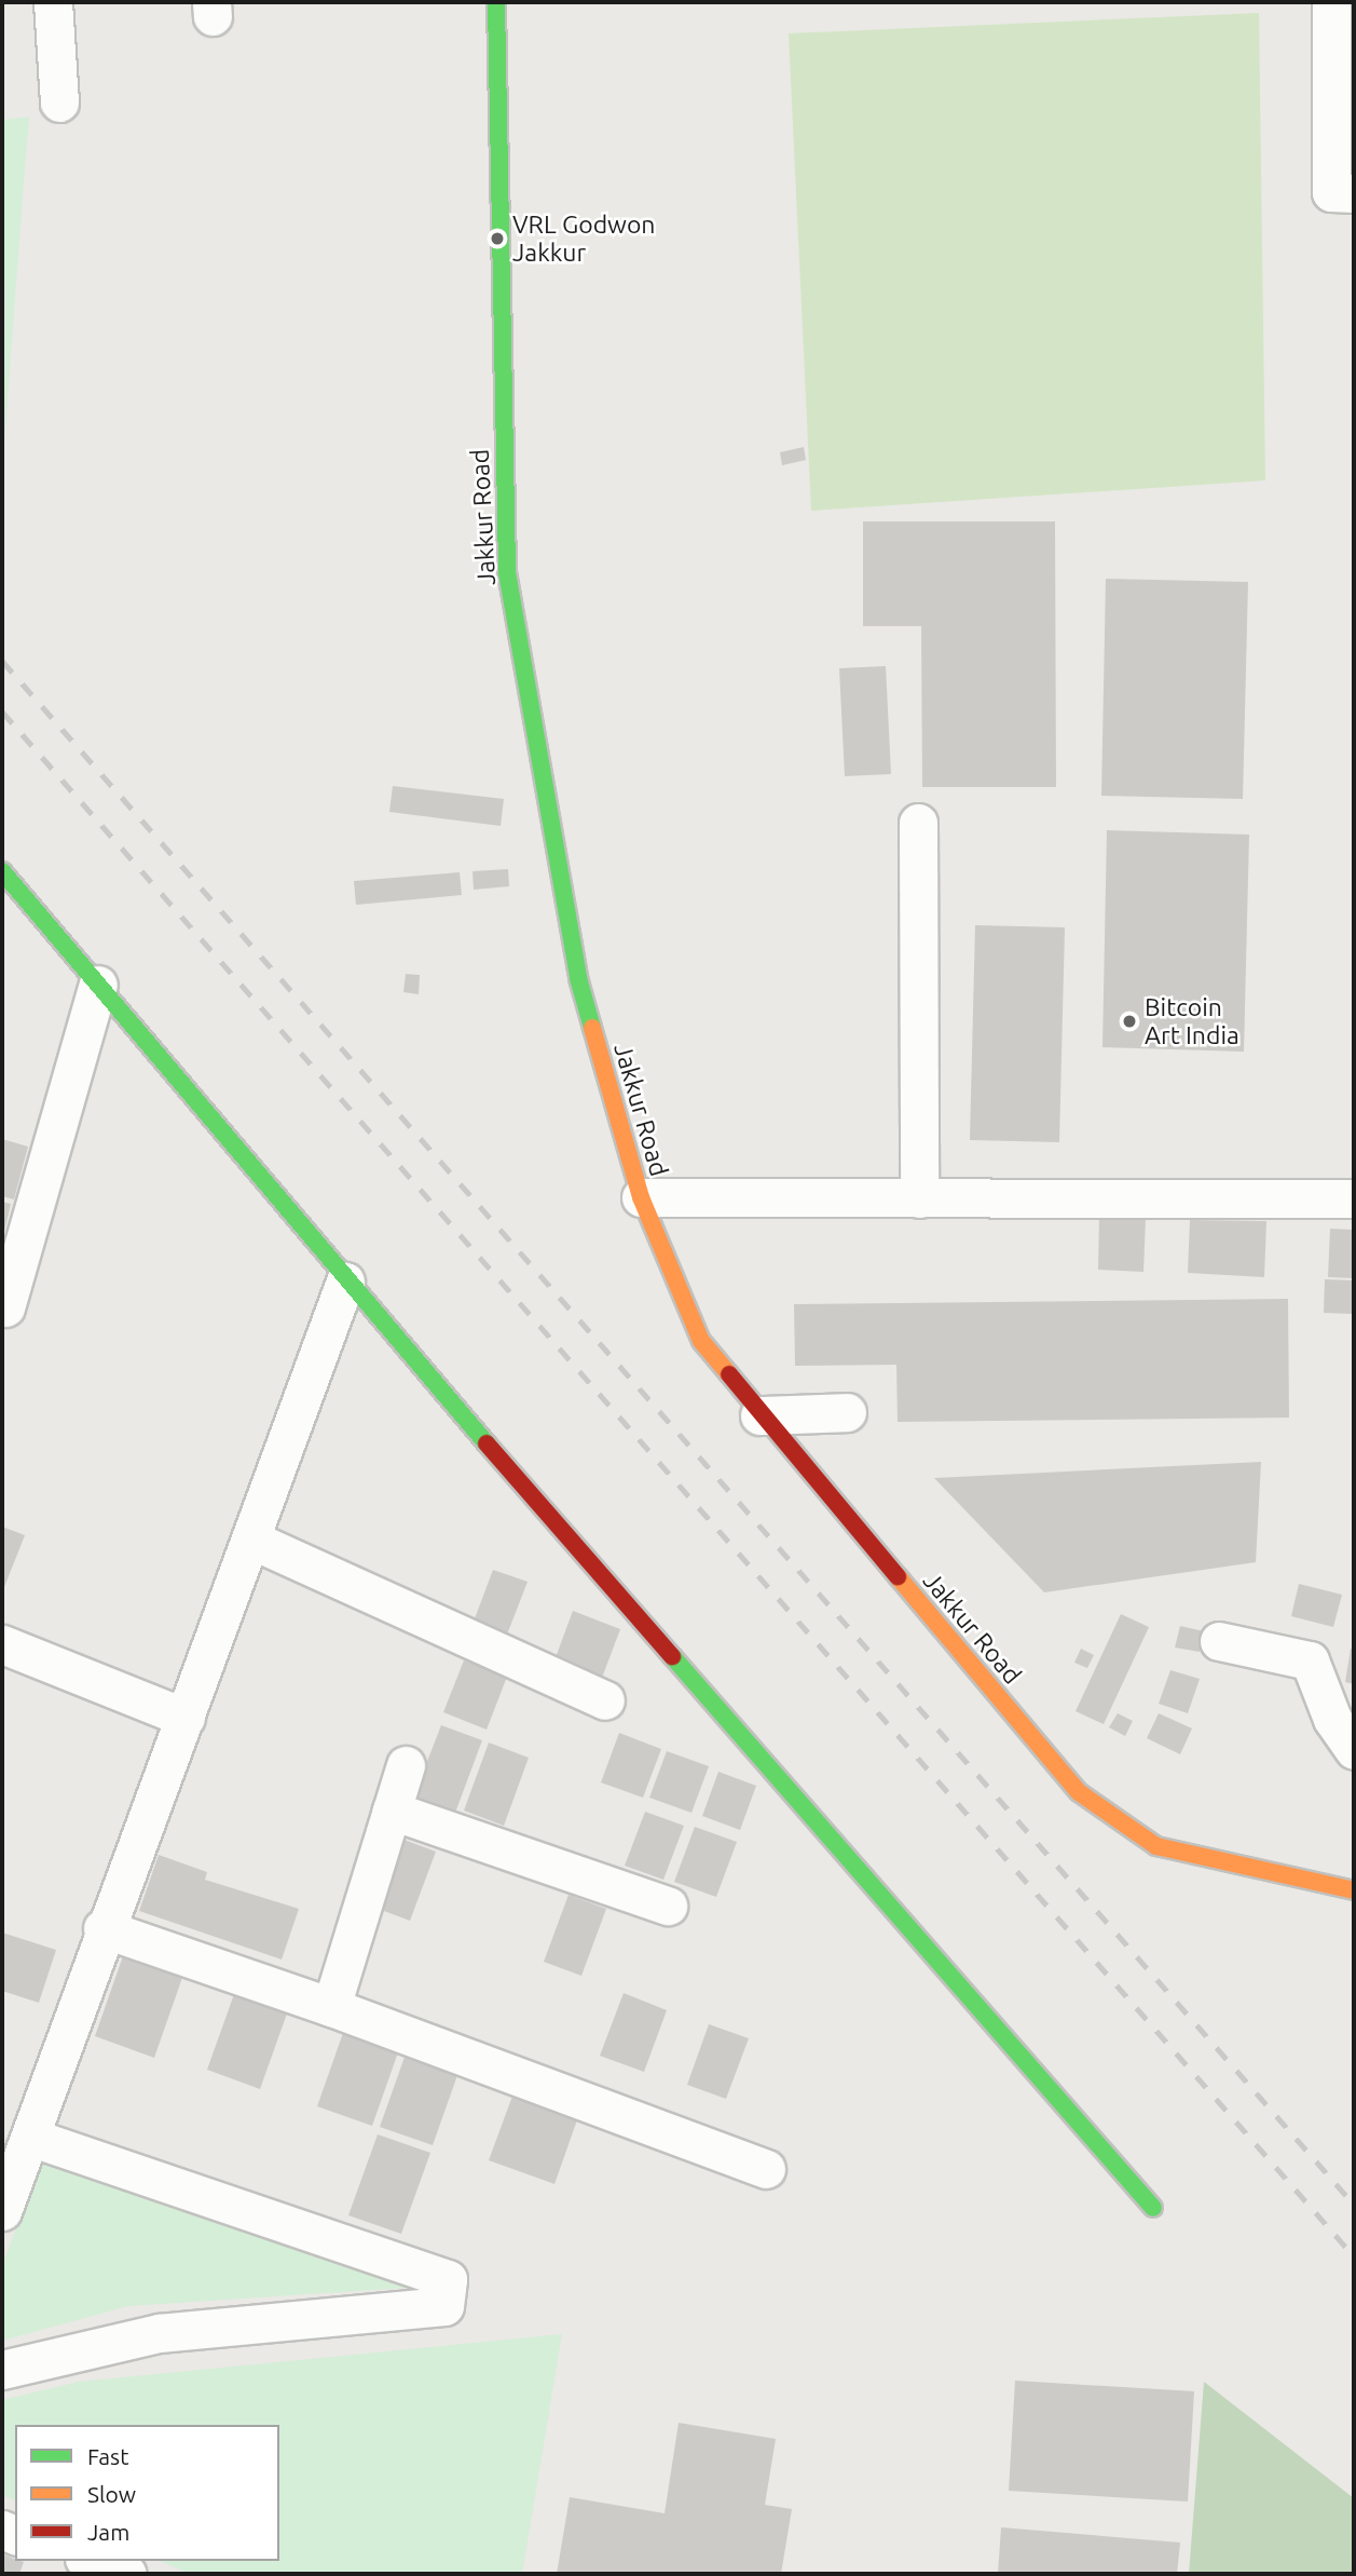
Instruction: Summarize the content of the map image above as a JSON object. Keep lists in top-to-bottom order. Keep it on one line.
{"streets":{"street":["Jakkur Road"]},"places":["VRL Godwon Jakkur","Bitcoin Art India"],"legend":["Fast","Slow","Jam"]}
